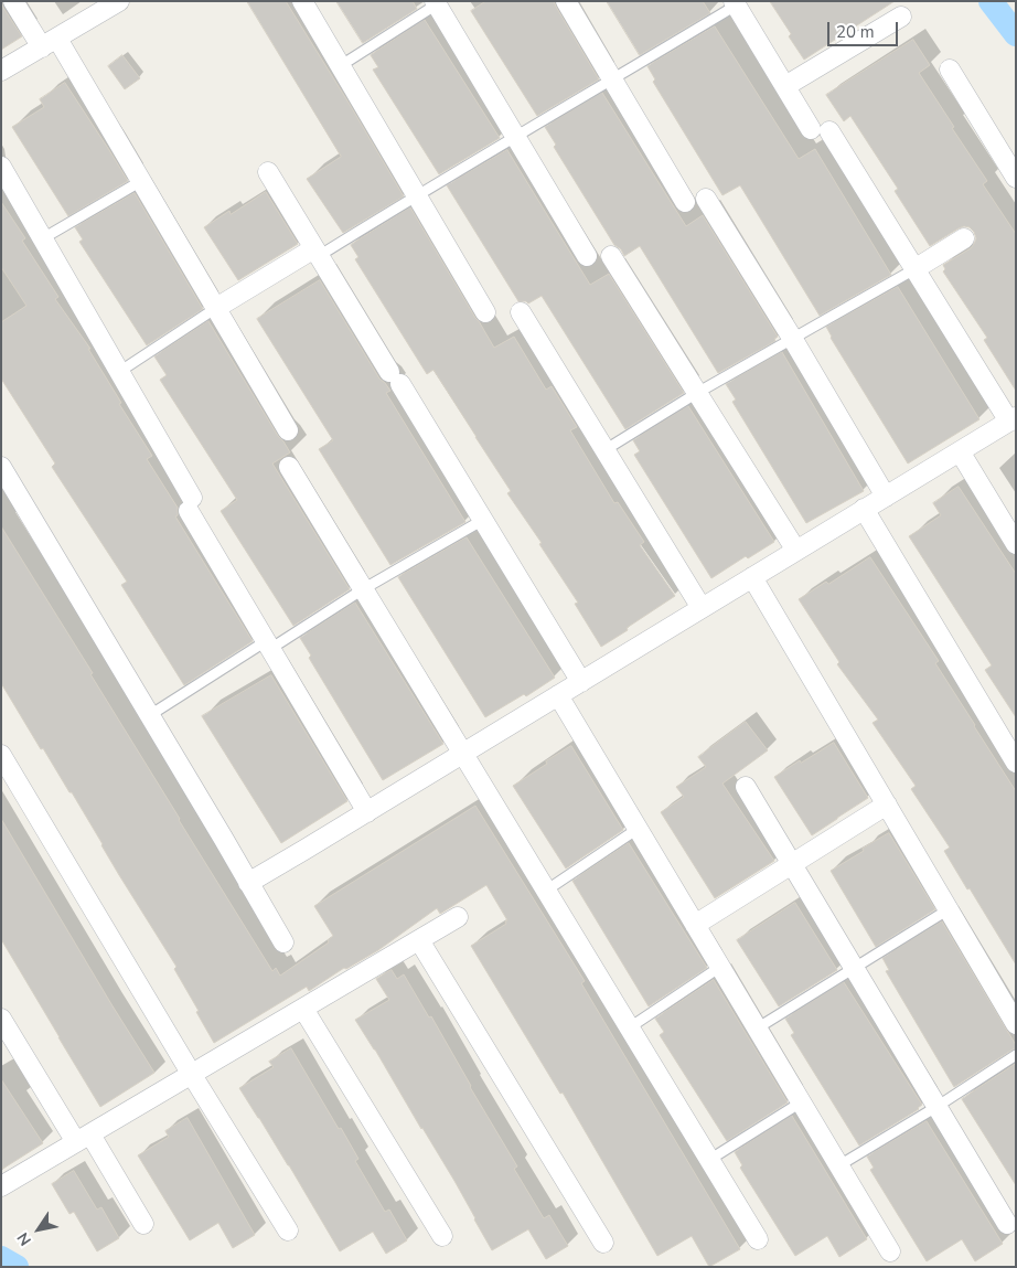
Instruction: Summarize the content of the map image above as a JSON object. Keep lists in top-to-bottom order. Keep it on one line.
{"scale_bar":"20 m","north":"bottom left"}
